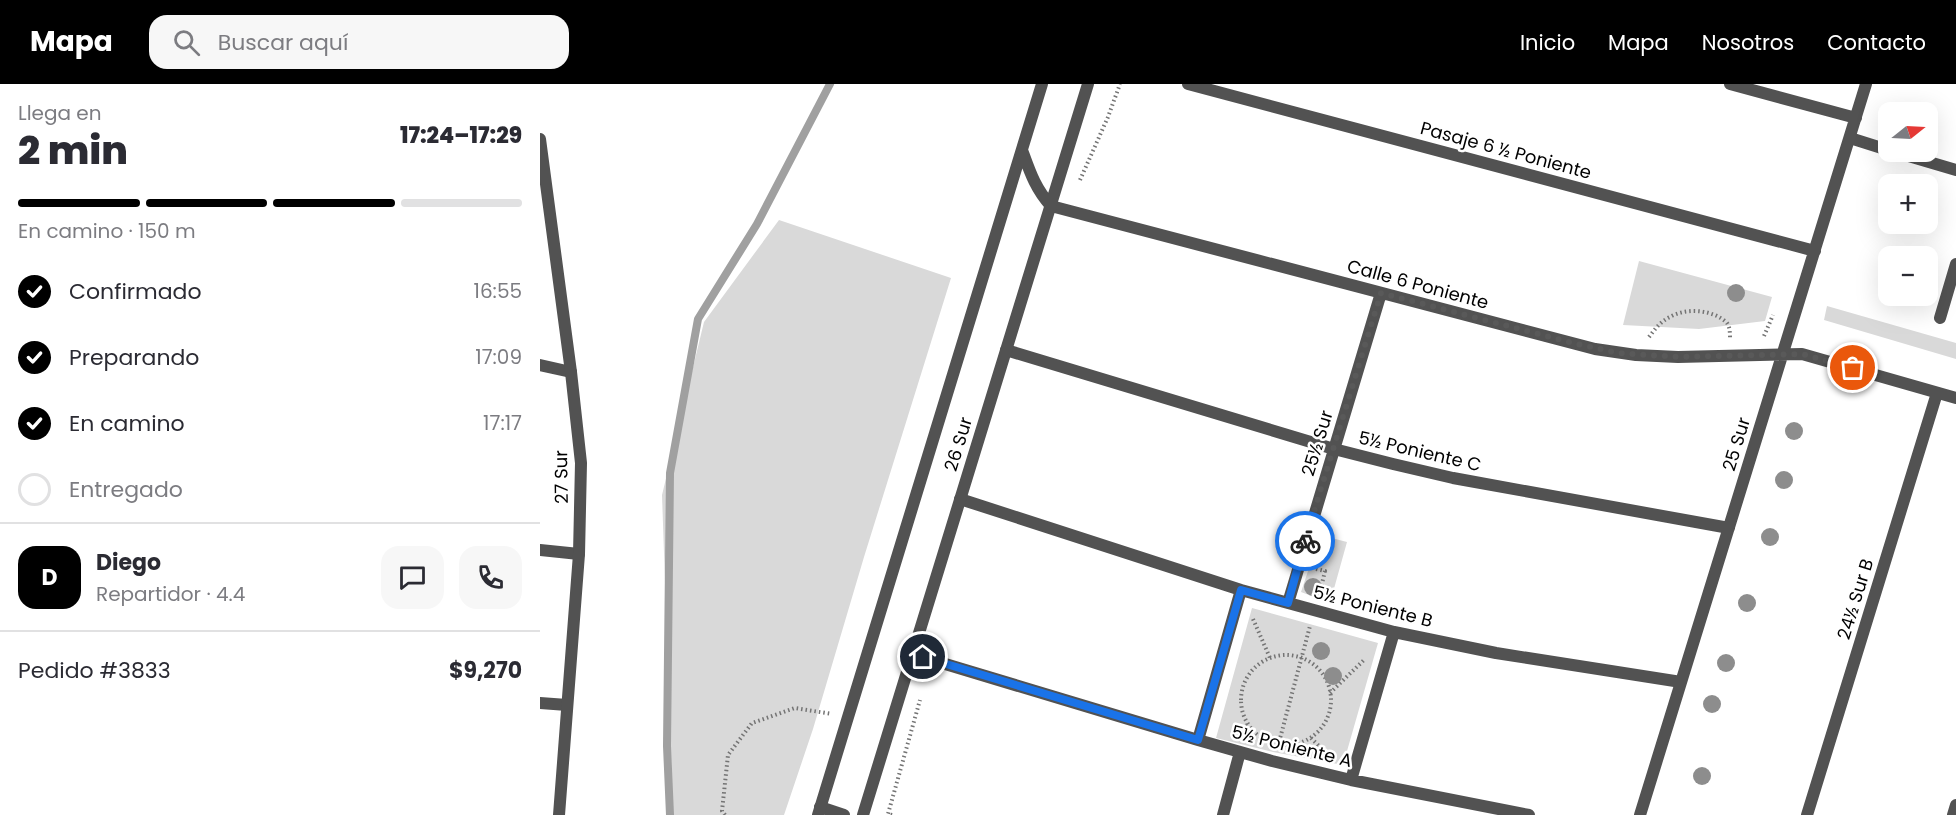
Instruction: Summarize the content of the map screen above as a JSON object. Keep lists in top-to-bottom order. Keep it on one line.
{"streets":{"street":["Pasaje 6 ½ Poniente","Calle 6 Poniente","25½ Sur","26 Sur","25 Sur","5½ Poniente C","27 Sur","24½ Sur B","5½ Poniente B","5½ Poniente A"]},"crossings":[["Pasaje 6 ½ Poniente","25 Sur"],["Calle 6 Poniente","25½ Sur"],["Calle 6 Poniente","26 Sur"],["Calle 6 Poniente","25 Sur"],["Calle 6 Poniente","24½ Sur B"],["25½ Sur","5½ Poniente C"],["25½ Sur","5½ Poniente B"],["26 Sur","5½ Poniente C"],["26 Sur","5½ Poniente B"],["26 Sur","5½ Poniente A"],["25 Sur","5½ Poniente C"],["25 Sur","5½ Poniente B"]],"north":"right","page":{"header":"Mapa","search":"Buscar aquí","nav":["Inicio","Mapa","Nosotros","Contacto"],"heading":["2 min","Llega en","17:24–17:29"],"panel":["Diego","Repartidor · 4.4","Pedido #3833","$9,270"],"map_buttons":["+","−"],"bar":"En camino · 150 m","list":[["Confirmado","16:55"],["Preparando","17:09"],["En camino","17:17"],"Entregado"],"round":"D"}}
